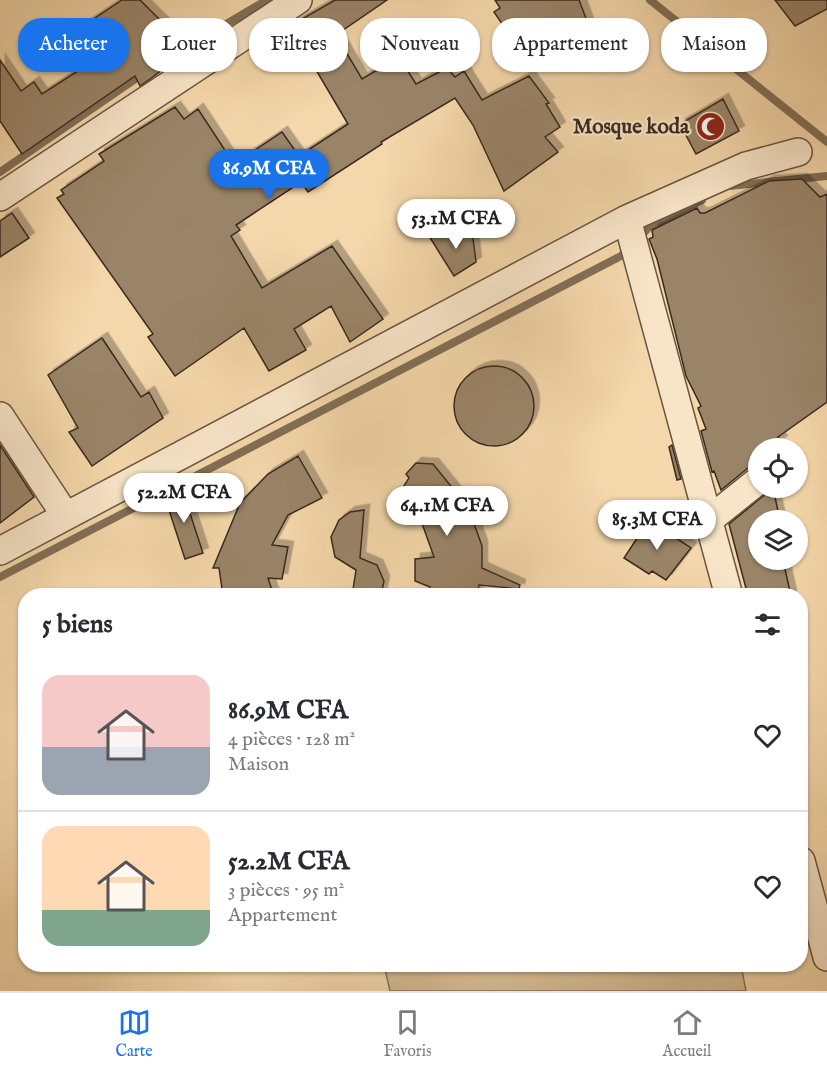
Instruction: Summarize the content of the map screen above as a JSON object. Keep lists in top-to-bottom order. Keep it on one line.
{"places":{"mosque":["Mosque koda"]},"page":{"chip":["Acheter","Louer","Filtres","Nouveau","Appartement","Maison"],"price":["86.9M CFA","53.1M CFA","52.2M CFA","64.1M CFA","85.3M CFA"],"heading":"5 biens","list":[{"name":"86.9M CFA","note":"4 pièces · 128 m² · Maison"},{"name":"52.2M CFA","note":"3 pièces · 95 m² · Appartement"}],"tabs":["Carte","Favoris","Accueil"]}}
